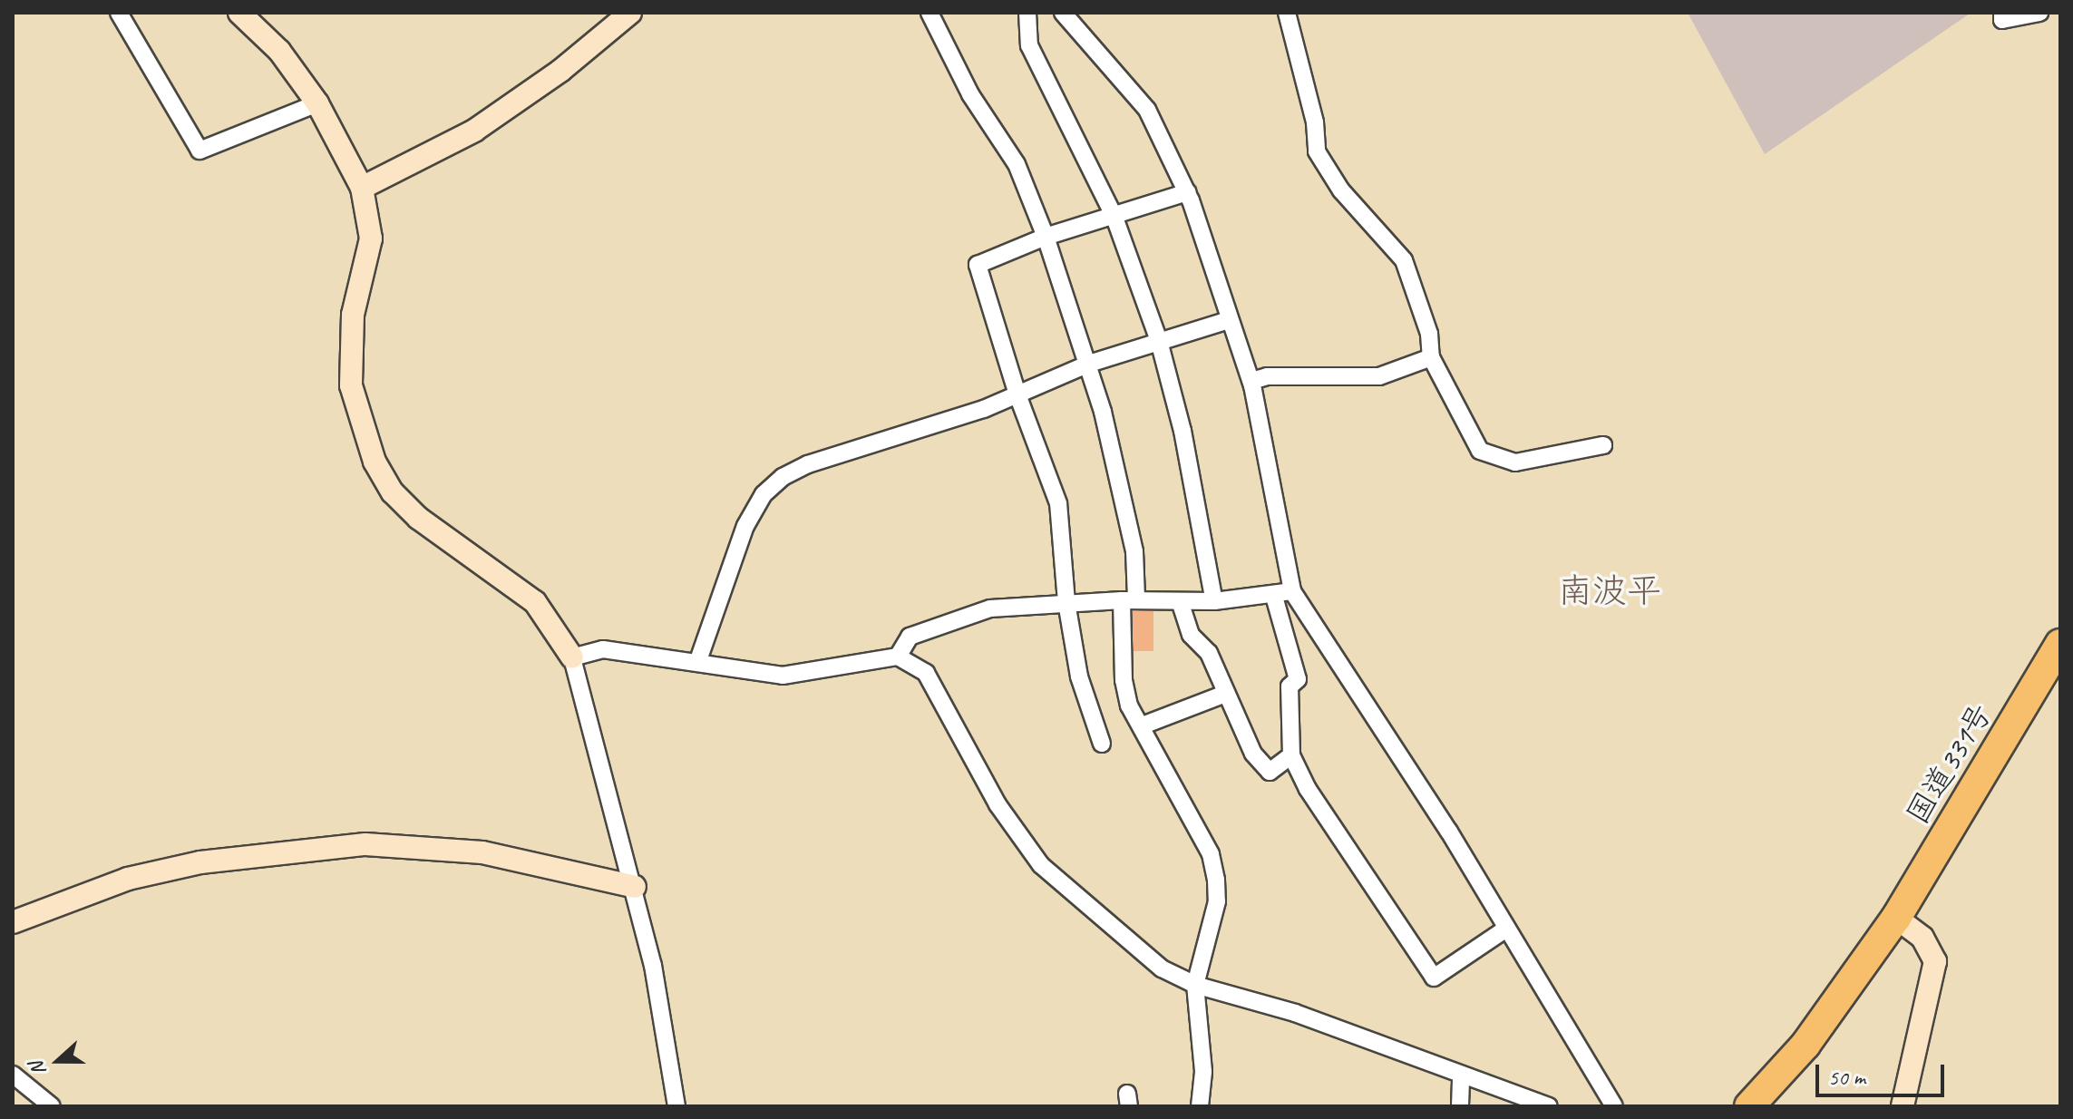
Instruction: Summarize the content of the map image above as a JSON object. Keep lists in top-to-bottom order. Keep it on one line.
{"streets":{"highway":["国道331号"]},"districts":["南波平"],"scale_bar":"50 m","north":"left"}
